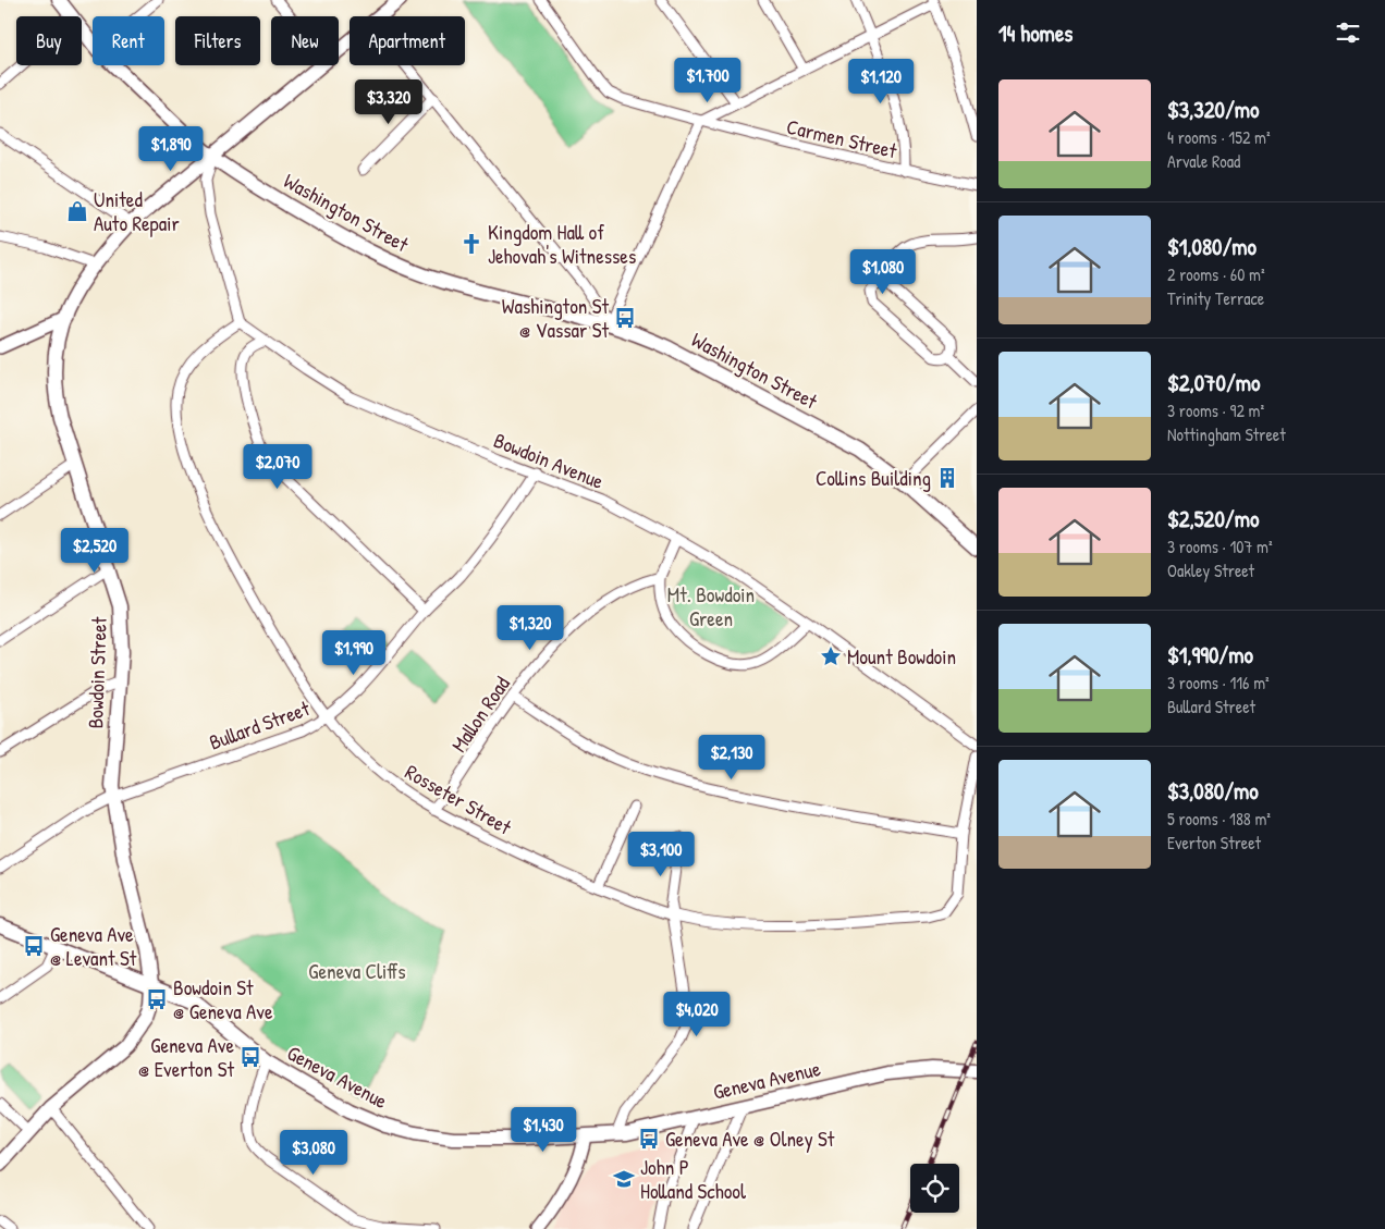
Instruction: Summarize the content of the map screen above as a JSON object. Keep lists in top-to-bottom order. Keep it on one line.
{"streets":{"main road":["Washington Street","Bowdoin Street","Geneva Avenue"],"street":["Carmen Street","Bowdoin Avenue","Mallon Road","Bullard Street","Rosseter Street"]},"crossings":[["Washington Street","Bowdoin Street"],["Bowdoin Avenue","Bullard Street"],["Bowdoin Avenue","Rosseter Street"],["Bowdoin Street","Bullard Street"],["Bowdoin Street","Geneva Avenue"],["Mallon Road","Rosseter Street"],["Bullard Street","Rosseter Street"]],"parks":["Mt. Bowdoin Green","Geneva Cliffs"],"places":{"shop":["United Auto Repair"],"church":["Kingdom Hall of Jehovah's Witnesses"],"bus stop":["Washington St @ Vassar St","Geneva Ave @ Levant St","Bowdoin St @ Geneva Ave","Geneva Ave @ Everton St","Geneva Ave @ Olney St"],"building":["Collins Building"],"place":["Mount Bowdoin"],"school or university":["John P Holland School"]},"page":{"heading":"14 homes","chip":["Buy","Rent","Filters","New","Apartment"],"price":["$1,700","$1,120","$3,320","$1,890","$1,080","$2,070","$2,520","$1,320","$1,990","$2,130","$3,100","$4,020","$1,430","$3,080"],"list":[{"name":"$3,320/mo","note":"4 rooms · 152 m² · Arvale Road"},{"name":"$1,080/mo","note":"2 rooms · 60 m² · Trinity Terrace"},{"name":"$2,070/mo","note":"3 rooms · 92 m² · Nottingham Street"},{"name":"$2,520/mo","note":"3 rooms · 107 m² · Oakley Street"},{"name":"$1,990/mo","note":"3 rooms · 116 m² · Bullard Street"},{"name":"$3,080/mo","note":"5 rooms · 188 m² · Everton Street"}]}}
